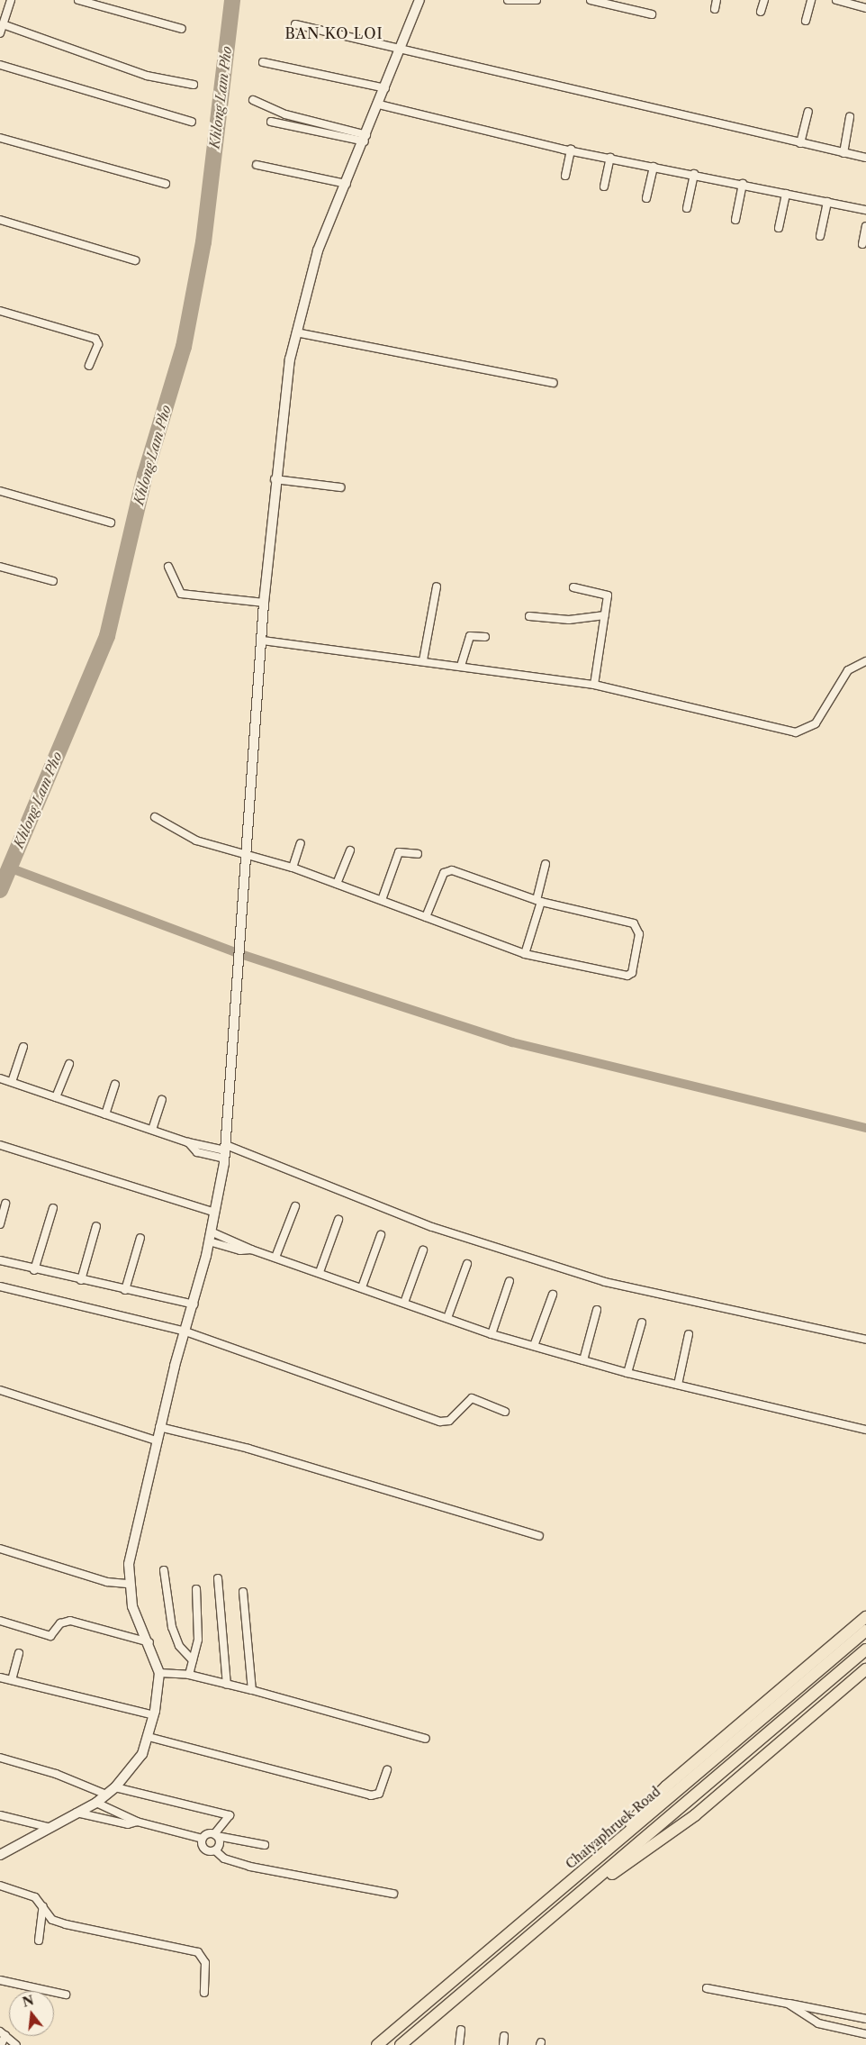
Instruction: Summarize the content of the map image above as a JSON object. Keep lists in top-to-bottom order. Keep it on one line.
{"streets":{"main road":["Chaiyaphruek Road"]},"districts":["BAN KO LOI"],"water":["Khlong Lam Pho"],"north":"top"}
